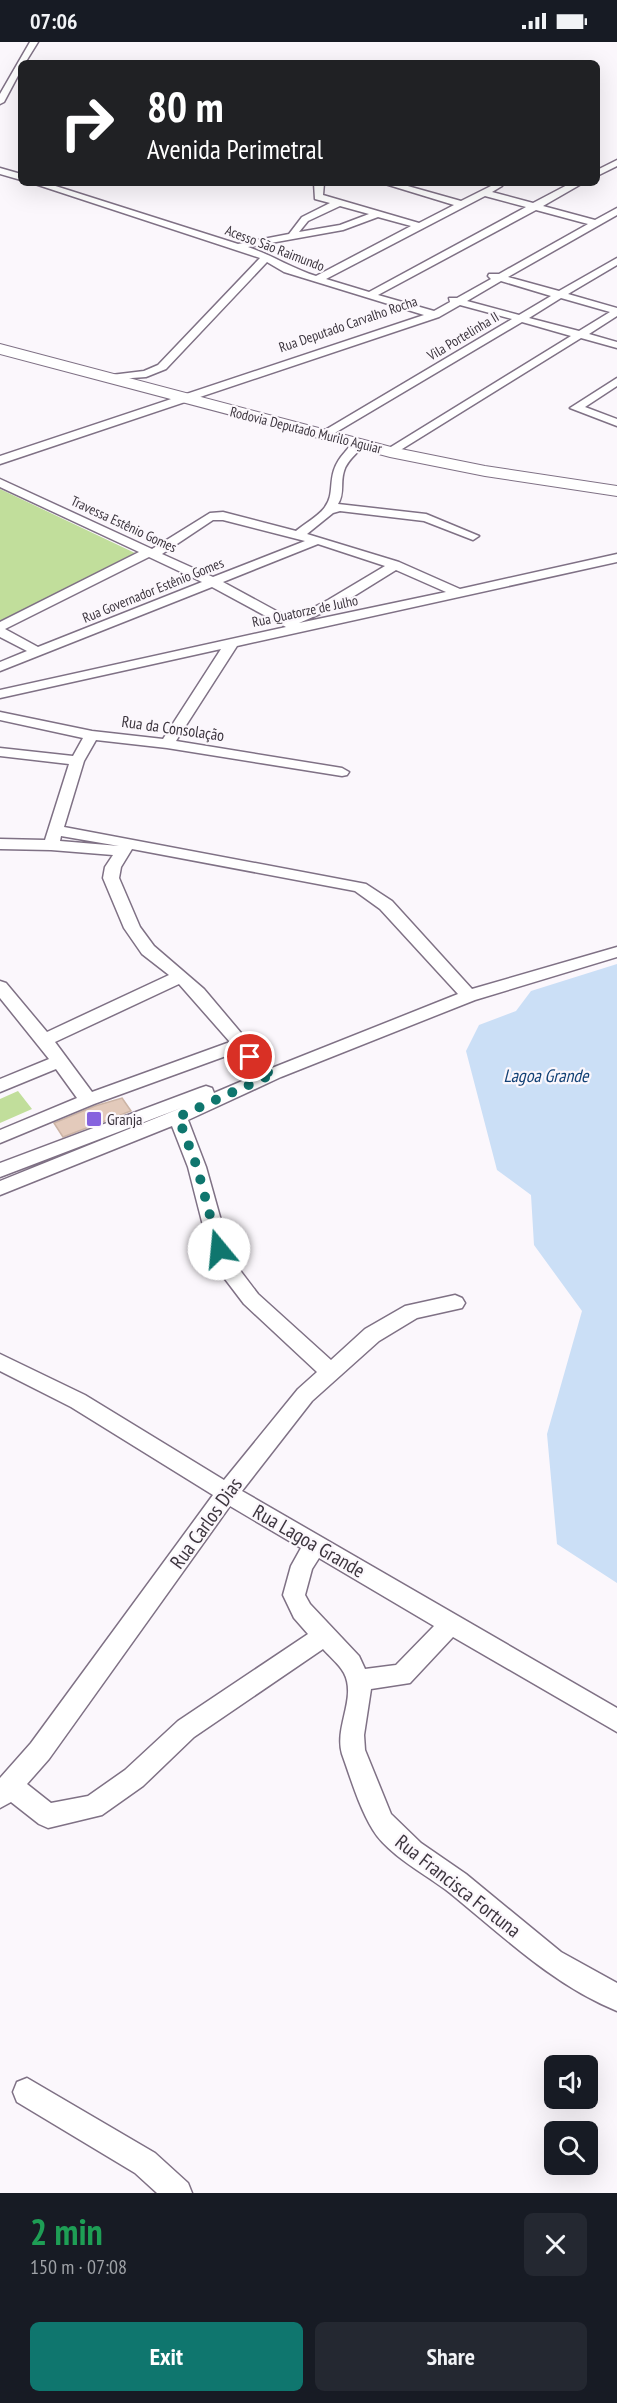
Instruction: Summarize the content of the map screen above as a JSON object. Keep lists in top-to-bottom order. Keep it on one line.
{"streets":{"highway":["Rodovia Deputado Murilo Aguiar"],"street":["Acesso São Raimundo","Rua Deputado Carvalho Rocha","Vila Portelinha II","Travessa Estênio Gomes","Rua Governador Estênio Gomes","Rua Quatorze de Julho","Rua da Consolação","Rua Carlos Dias","Rua Lagoa Grande","Rua Francisca Fortuna"]},"crossings":[["Acesso São Raimundo","Rua Deputado Carvalho Rocha"],["Rua Deputado Carvalho Rocha","Rodovia Deputado Murilo Aguiar"],["Vila Portelinha II","Rodovia Deputado Murilo Aguiar"],["Travessa Estênio Gomes","Rua Governador Estênio Gomes"],["Travessa Estênio Gomes","Rua Quatorze de Julho"],["Rua Carlos Dias","Rua Lagoa Grande"]],"water":["Lagoa Grande"],"places":{"transit":["Granja"]},"page":{"status":"07:06","turn":["80 m","Avenida Perimetral"],"heading":["2 min","150 m · 07:08"],"buttons":["Exit","Share"]}}
